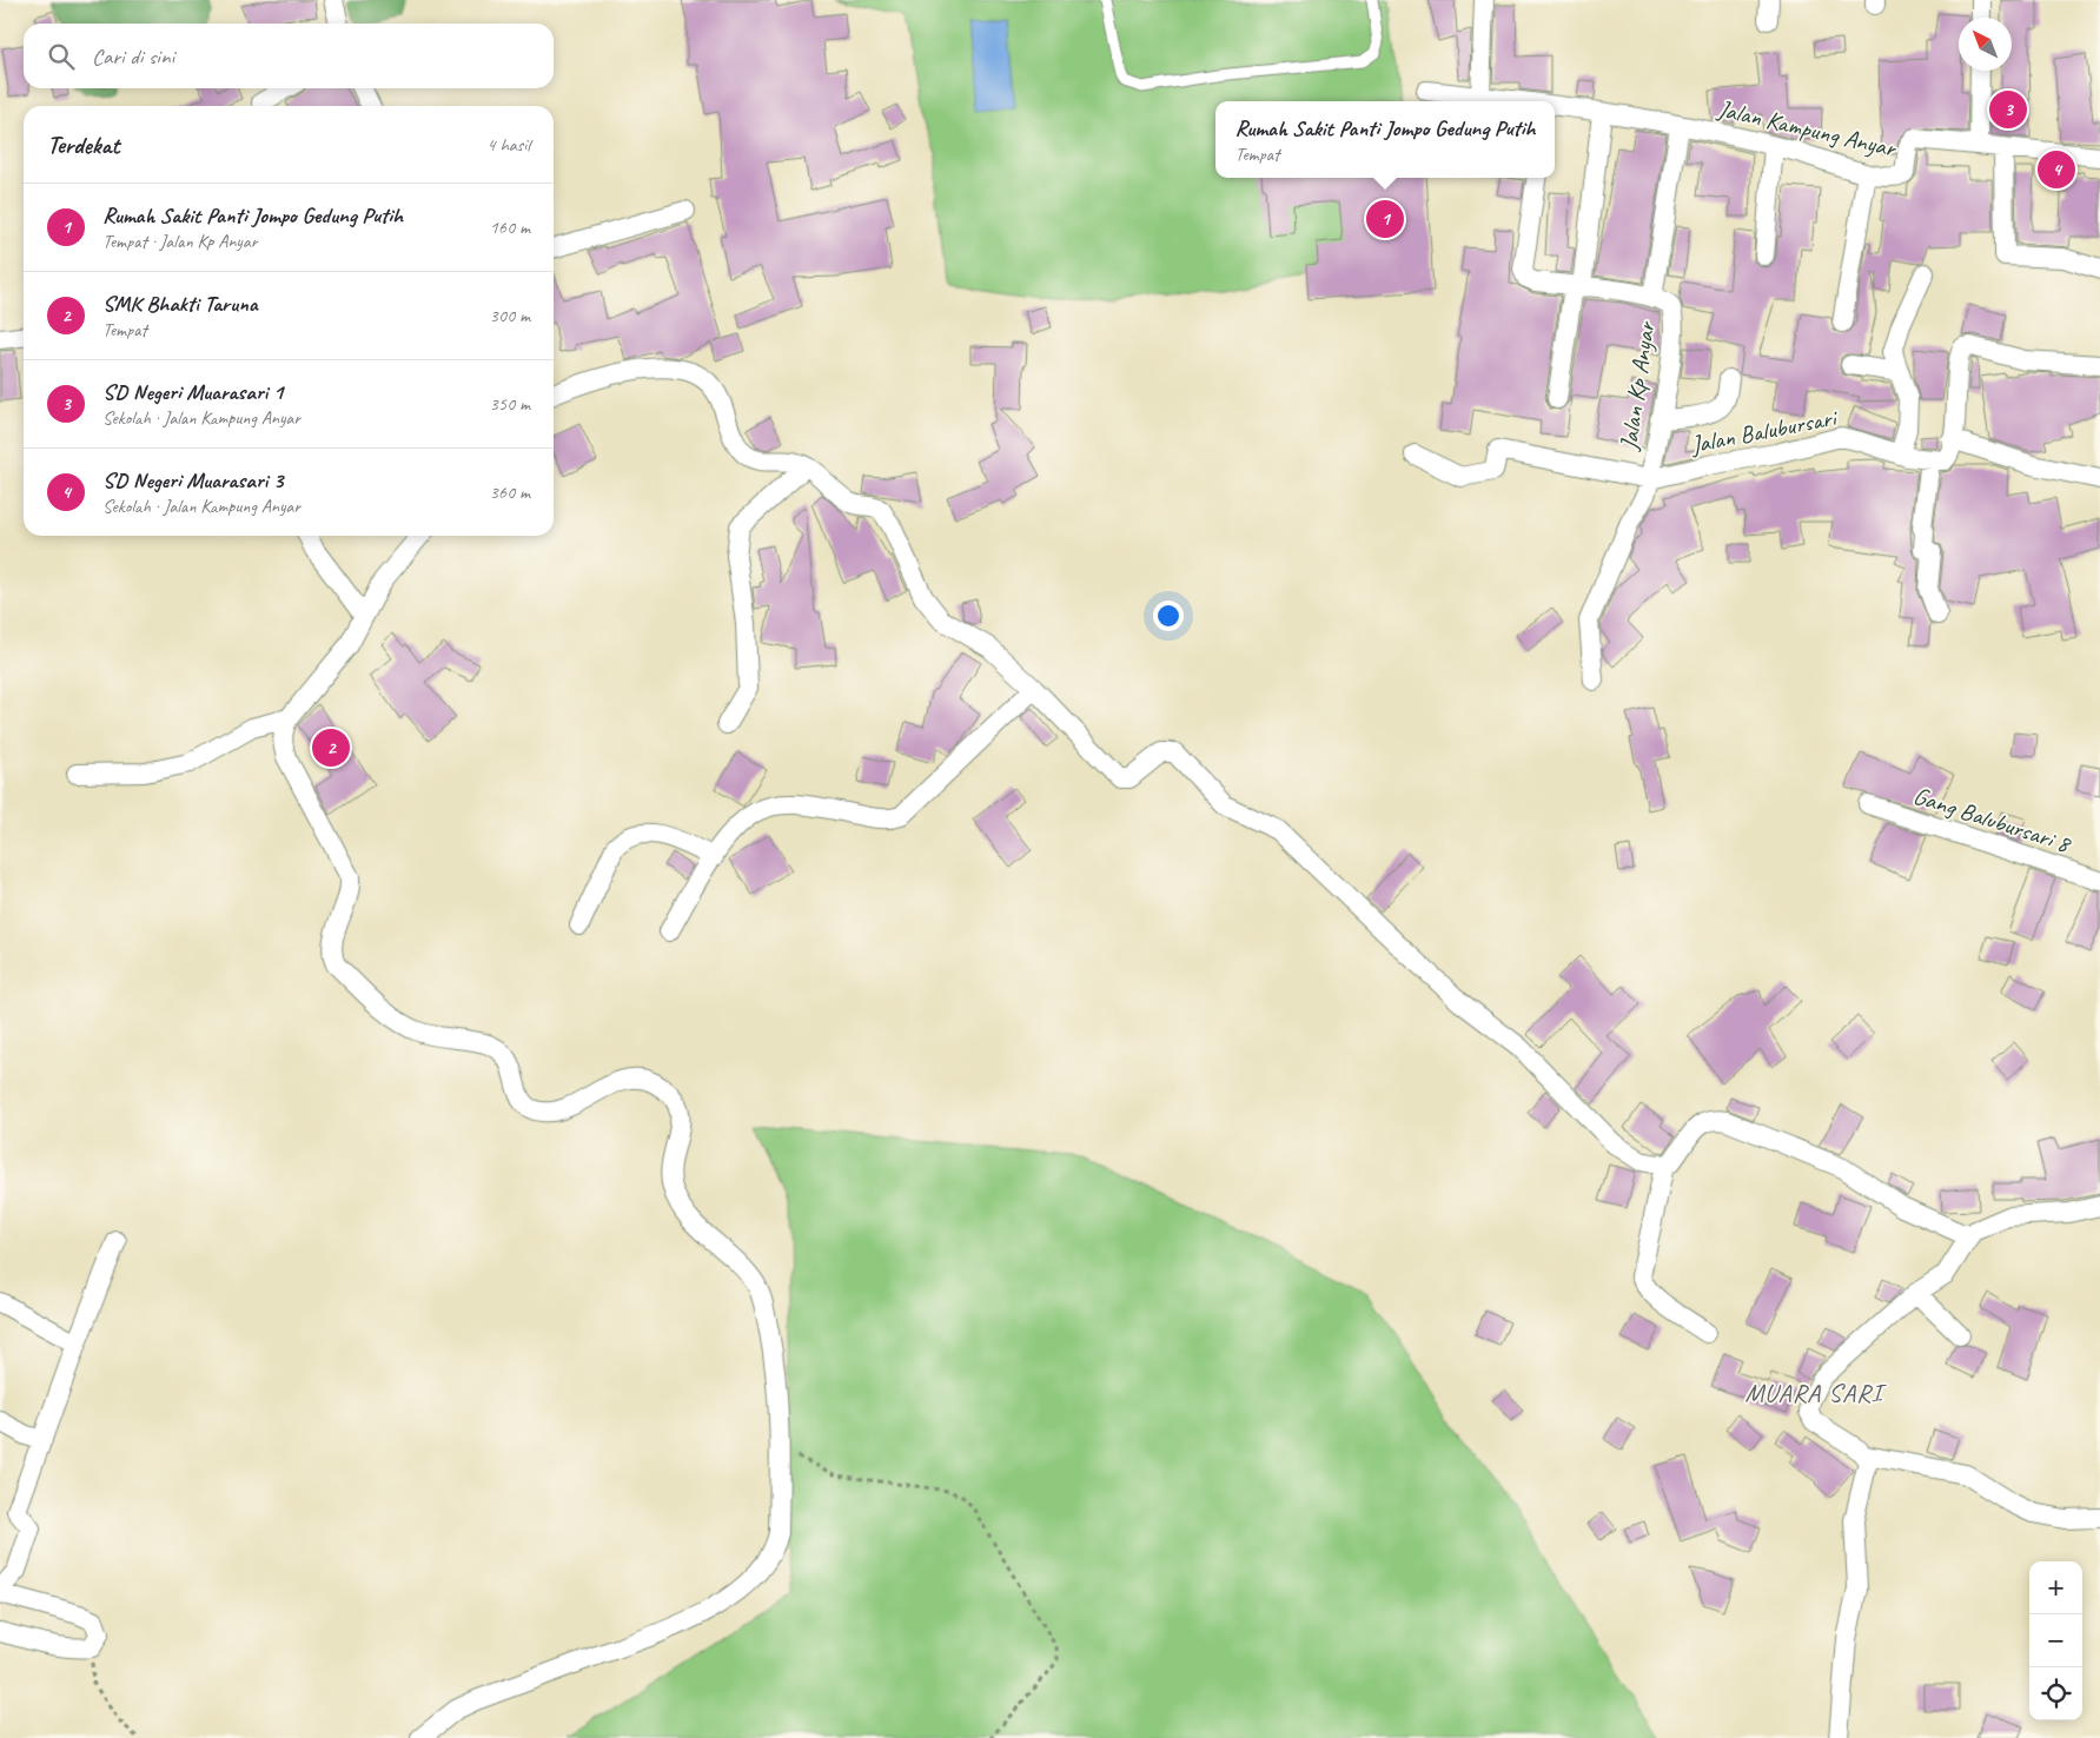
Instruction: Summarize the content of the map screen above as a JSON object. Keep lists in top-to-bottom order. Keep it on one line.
{"streets":{"street":["Jalan Kampung Anyar","Jalan Kp Anyar","Jalan Balubursari","Gang Balubursari 8"]},"crossings":[["Jalan Kampung Anyar","Jalan Kp Anyar"],["Jalan Kp Anyar","Jalan Balubursari"]],"districts":["MUARA SARI"],"north":"top left","page":{"search":"Cari di sini","pins":["3","4","1","2"],"popup":["Rumah Sakit Panti Jompo Gedung Putih","Tempat"],"heading":["Terdekat","4 hasil"],"list":[{"mark":"1","name":"Rumah Sakit Panti Jompo Gedung Putih","note":"Tempat · Jalan Kp Anyar","value":"160 m"},{"mark":"2","name":"SMK Bhakti Taruna","note":"Tempat","value":"300 m"},{"mark":"3","name":"SD Negeri Muarasari 1","note":"Sekolah · Jalan Kampung Anyar","value":"350 m"},{"mark":"4","name":"SD Negeri Muarasari 3","note":"Sekolah · Jalan Kampung Anyar","value":"360 m"}],"map_buttons":["+","−"]}}
